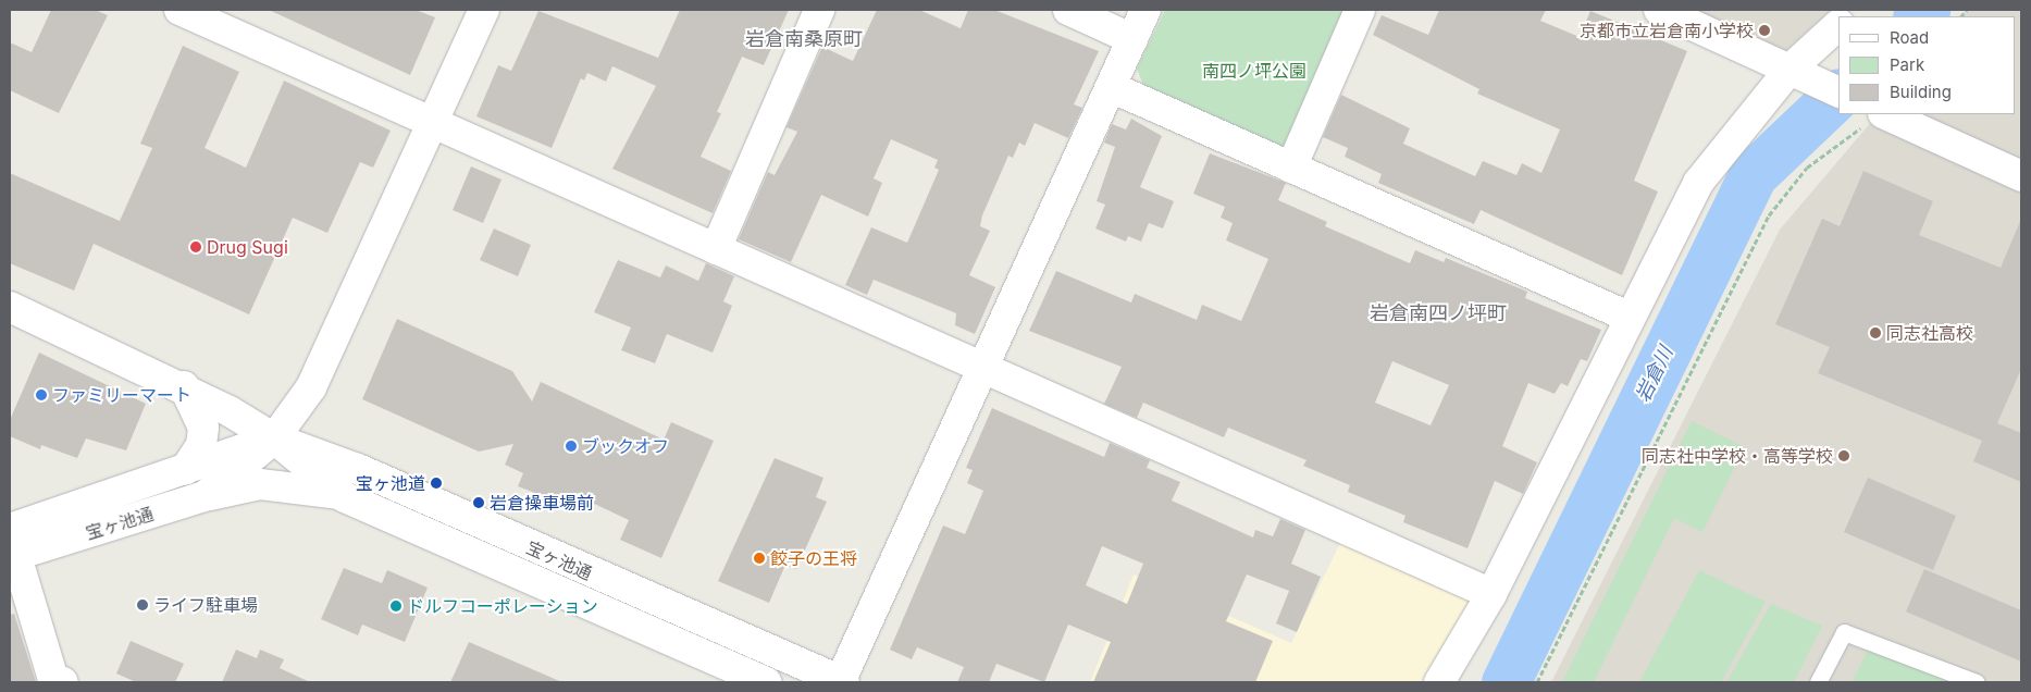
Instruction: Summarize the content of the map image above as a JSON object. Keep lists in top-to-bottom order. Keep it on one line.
{"streets":{"street":["宝ヶ池通"]},"districts":["岩倉南桑原町","岩倉南四ノ坪町"],"water":["岩倉川"],"parks":["南四ノ坪公園"],"places":["京都市立岩倉南小学校","Drug Sugi","同志社高校","ファミリーマート","ブックオフ","同志社中学校・高等学校","宝ヶ池道","岩倉操車場前","餃子の王将","ライフ駐車場","ドルフコーポレーション"],"legend":["Road","Park","Building"]}
